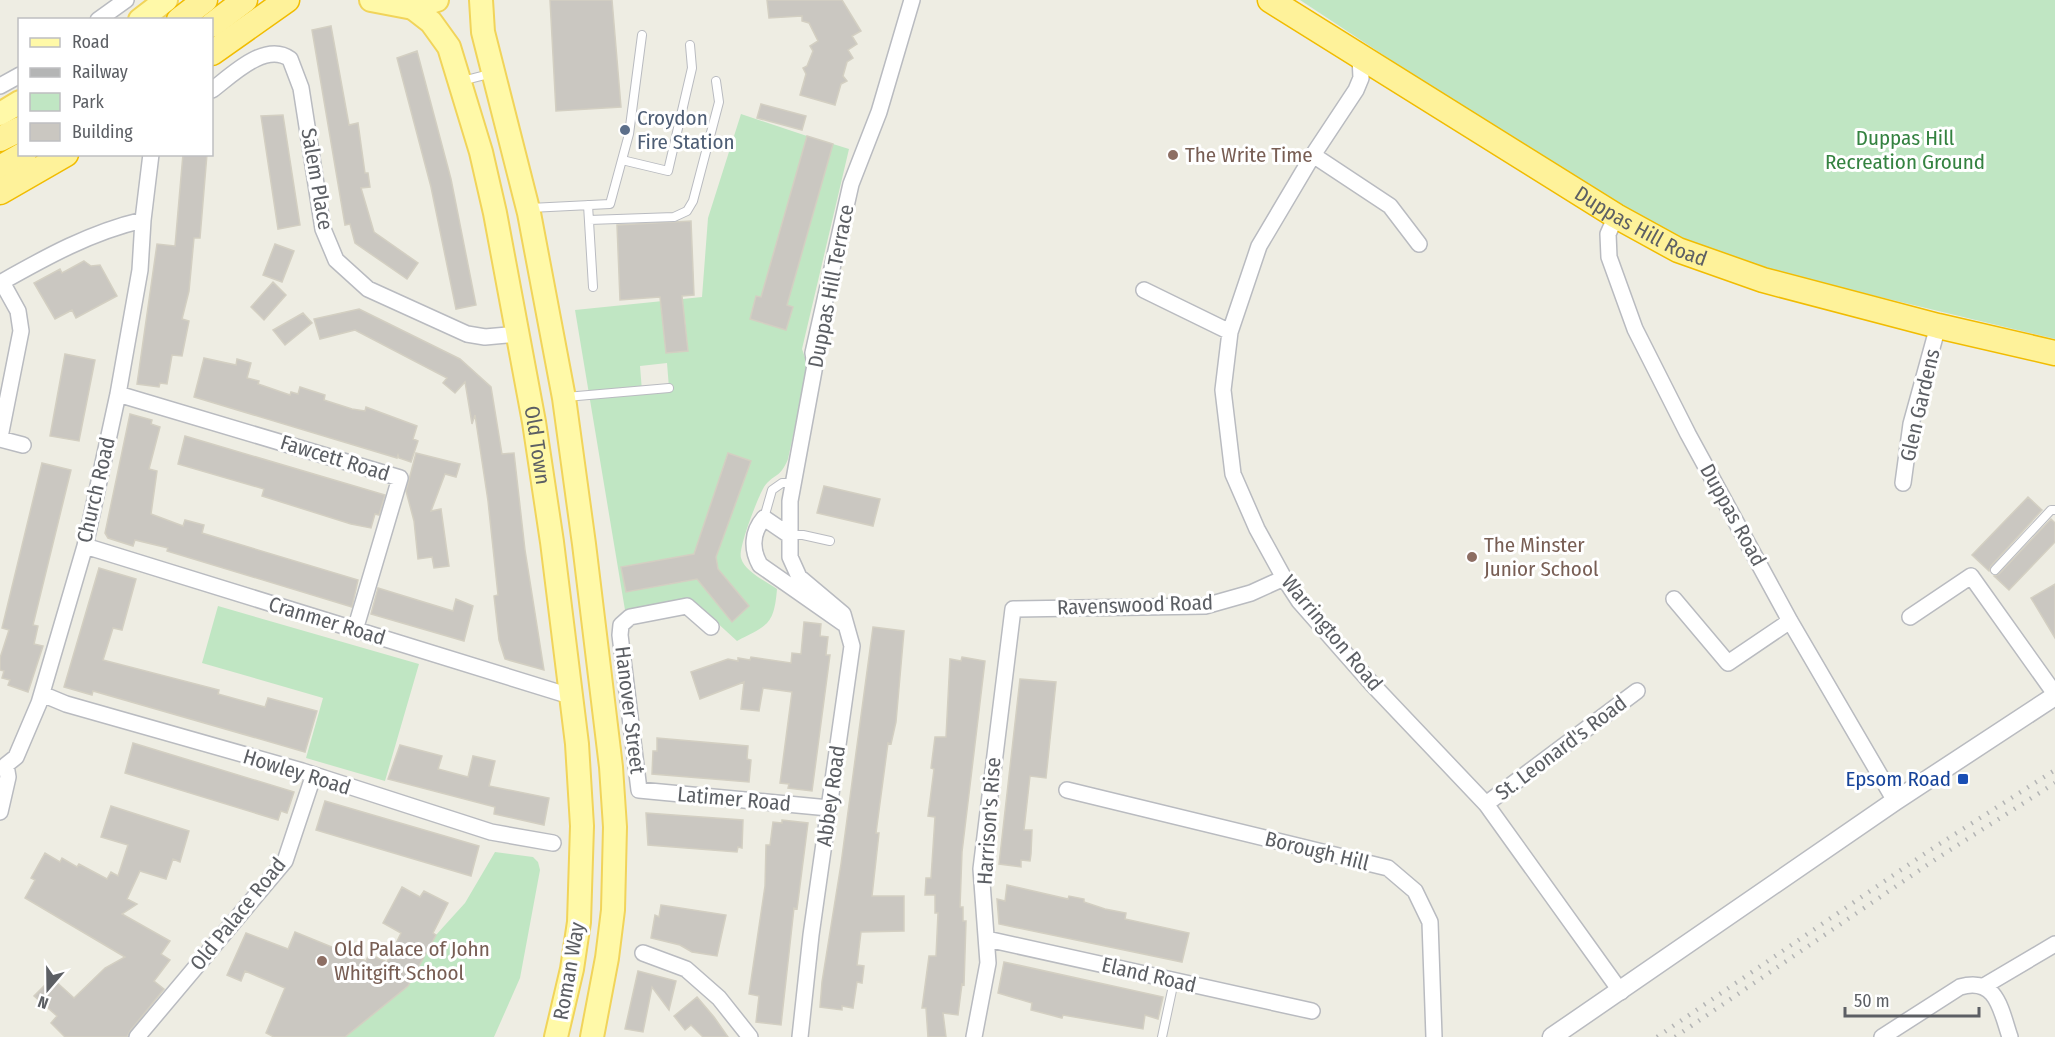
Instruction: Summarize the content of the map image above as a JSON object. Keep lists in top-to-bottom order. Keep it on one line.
{"streets":{"highway":["Duppas Hill Road"],"main road":["Old Town","Roman Way"],"street":["Salem Place","Duppas Hill Terrace","Glen Gardens","Fawcett Road","Church Road","Duppas Road","Ravenswood Road","Cranmer Road","Warrington Road","Hanover Street","St. Leonard's Road","Howley Road","Abbey Road","Latimer Road","Harrison's Rise","Borough Hill","Old Palace Road","Eland Road"]},"crossings":[["Salem Place","Old Town"],["Duppas Hill Road","Glen Gardens"],["Duppas Hill Road","Duppas Road"],["Duppas Hill Road","Warrington Road"],["Duppas Hill Terrace","Abbey Road"],["Old Town","Cranmer Road"],["Old Town","Roman Way"],["Fawcett Road","Church Road"],["Fawcett Road","Cranmer Road"],["Church Road","Cranmer Road"],["Church Road","Howley Road"],["Ravenswood Road","Warrington Road"],["Ravenswood Road","Harrison's Rise"],["Warrington Road","St. Leonard's Road"],["Hanover Street","Latimer Road"],["Howley Road","Old Palace Road"],["Abbey Road","Latimer Road"],["Harrison's Rise","Eland Road"]],"parks":["Duppas Hill Recreation Ground"],"places":{"other":["Croydon Fire Station","The Write Time","The Minster Junior School","Old Palace of John Whitgift School"],"transit":["Epsom Road"]},"legend":["Road","Railway","Park","Building"],"scale_bar":"50 m","north":"bottom"}
